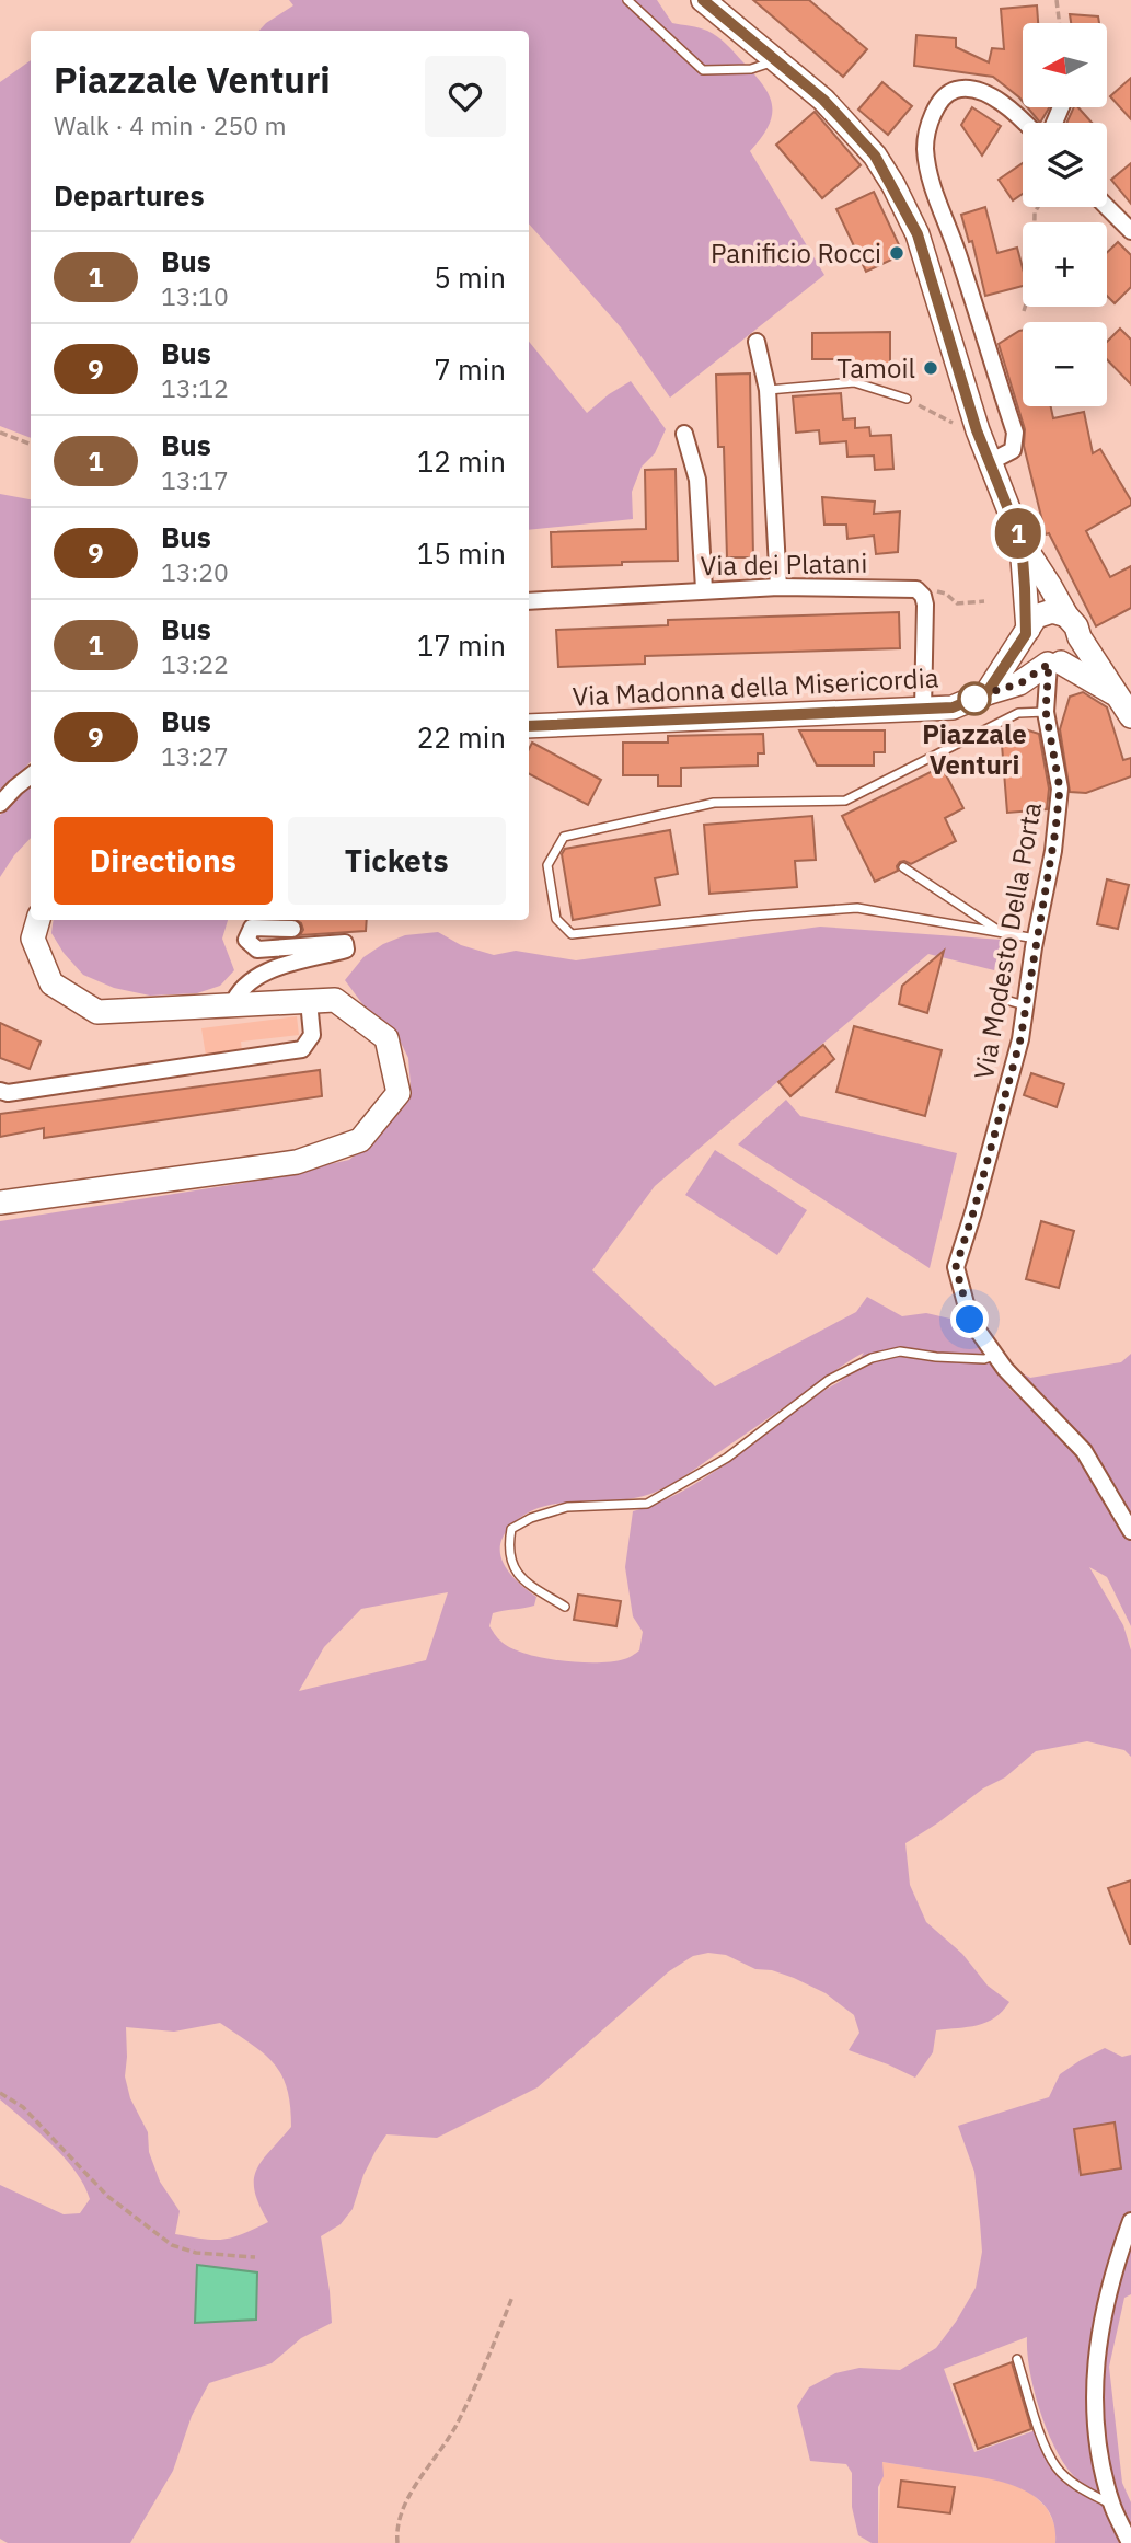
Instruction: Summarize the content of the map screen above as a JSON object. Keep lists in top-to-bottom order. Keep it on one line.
{"streets":{"main road":["Via Madonna della Misericordia"],"street":["Via dei Platani","Via Modesto Della Porta"]},"crossings":[["Via dei Platani","Via Madonna della Misericordia"],["Via Madonna della Misericordia","Via Modesto Della Porta"]],"places":["Panificio Rocci","Tamoil","Piazzale Venturi"],"lines":["bus line 1"],"north":"left","page":{"on_map":"1","map_buttons":["+","−"],"heading":[["Piazzale Venturi","Walk · 4 min · 250 m"],"Departures"],"list":[{"mark":"1","name":"Bus","note":"13:10","value":"5 min"},{"mark":"9","name":"Bus","note":"13:12","value":"7 min"},{"mark":"1","name":"Bus","note":"13:17","value":"12 min"},{"mark":"9","name":"Bus","note":"13:20","value":"15 min"},{"mark":"1","name":"Bus","note":"13:22","value":"17 min"},{"mark":"9","name":"Bus","note":"13:27","value":"22 min"}],"buttons":["Directions","Tickets"]}}
